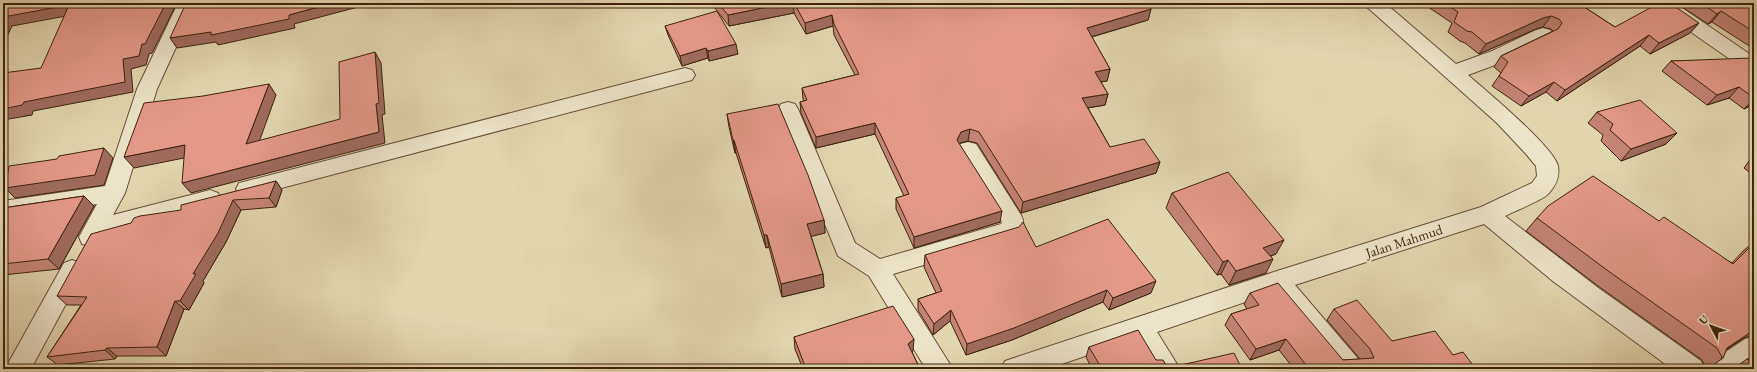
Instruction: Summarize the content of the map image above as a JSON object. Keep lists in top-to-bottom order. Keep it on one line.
{"streets":{"street":["Jalan Mahmud"]},"north":"top left"}
